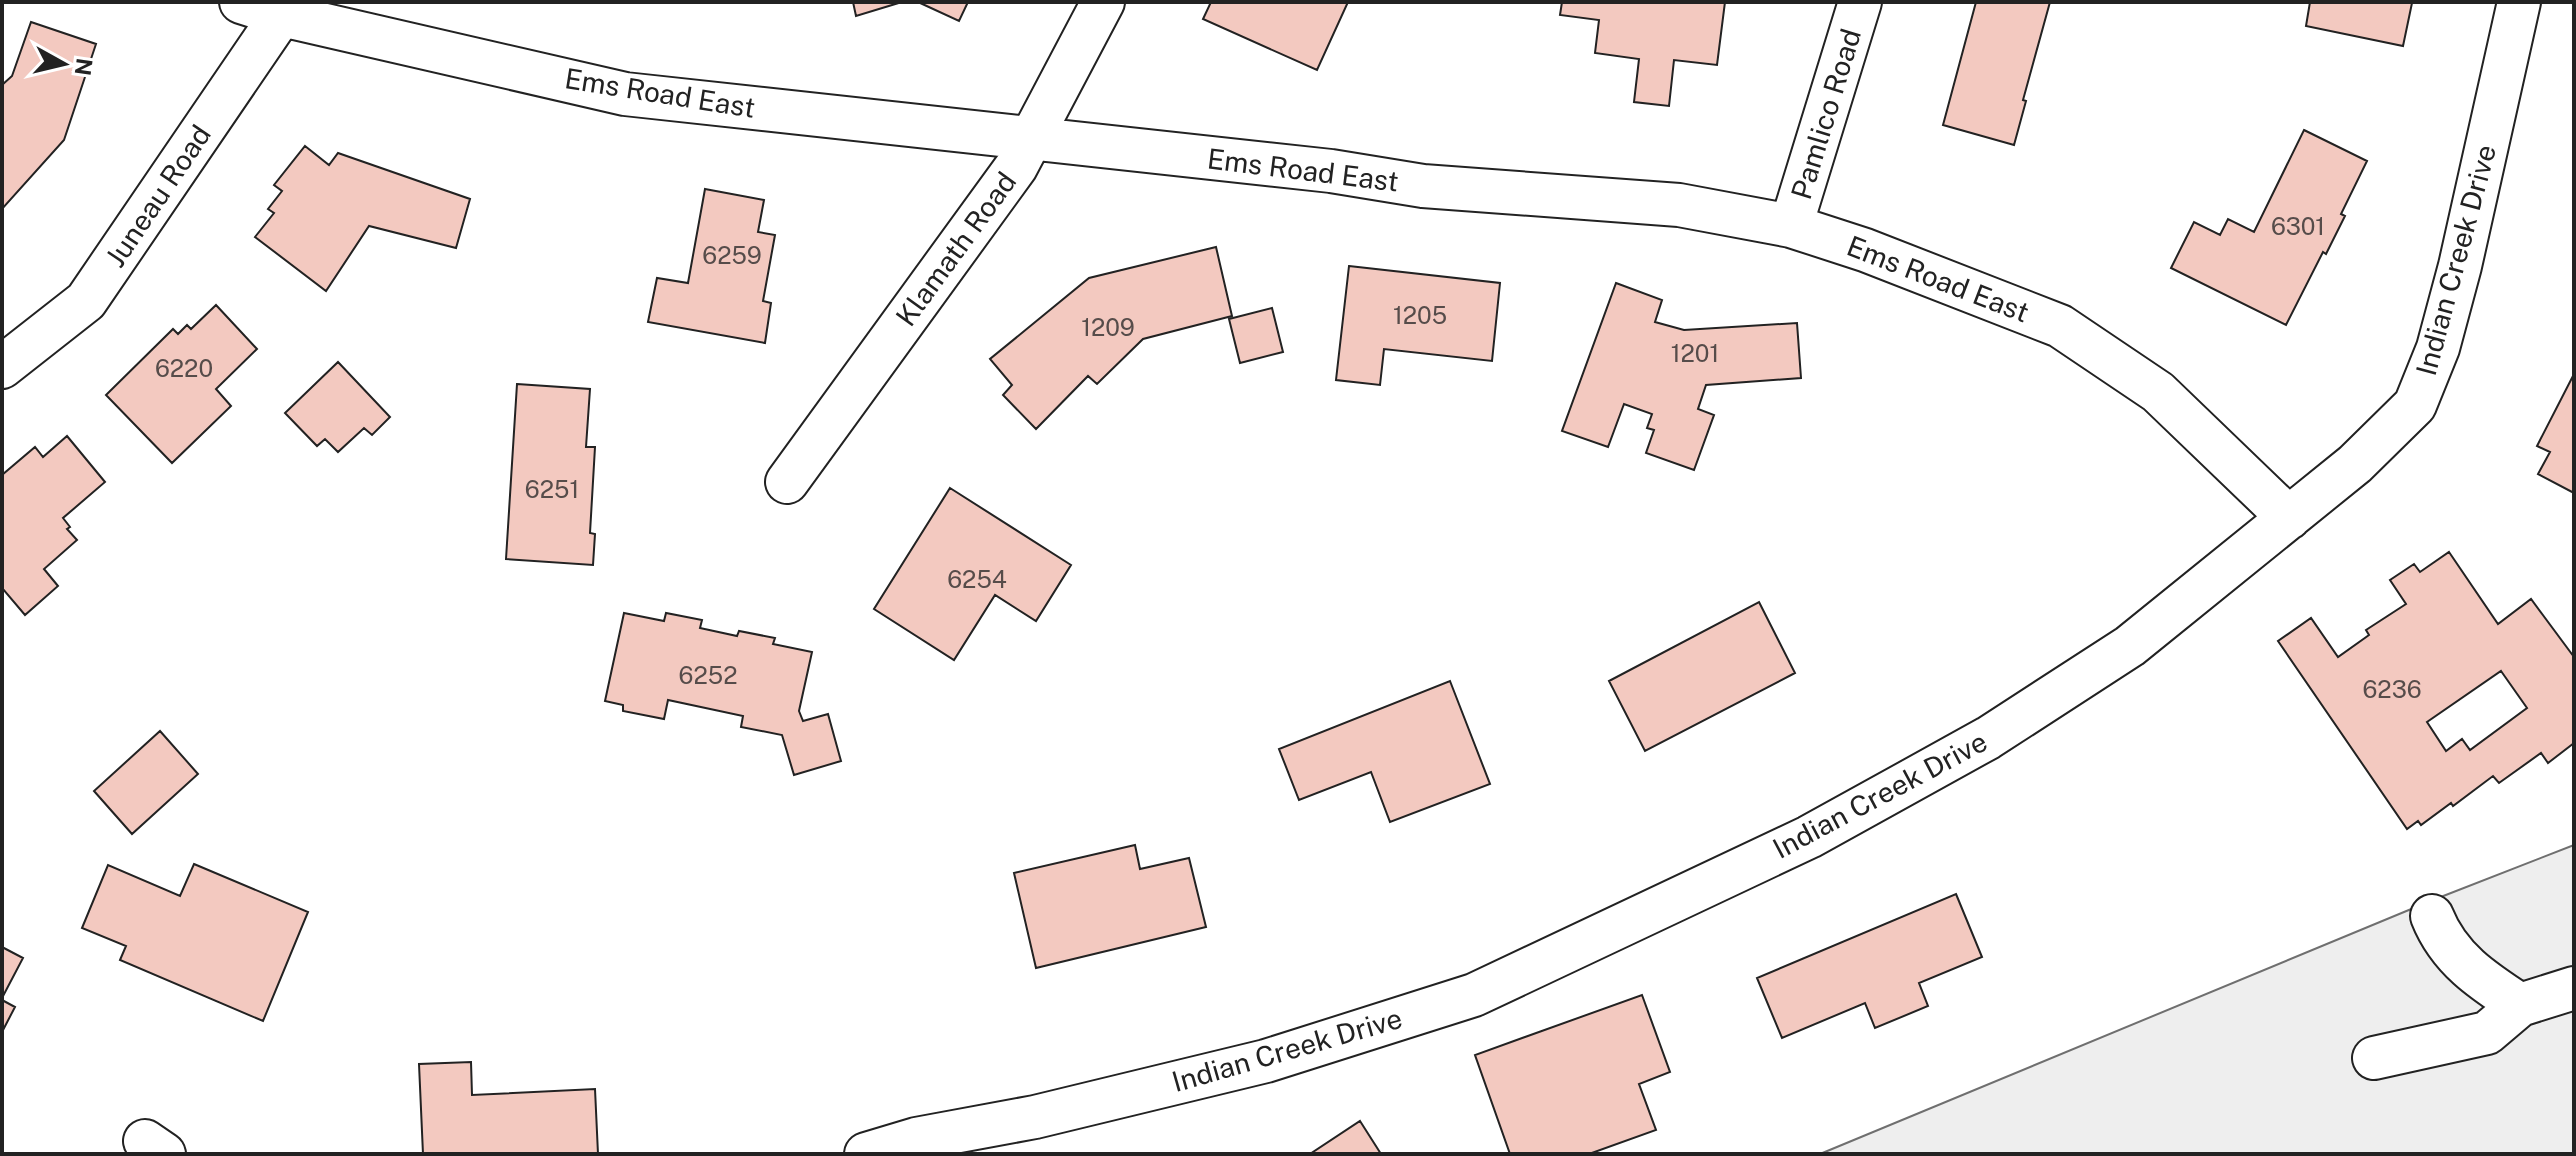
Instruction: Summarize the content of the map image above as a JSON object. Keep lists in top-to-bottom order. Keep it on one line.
{"streets":{"street":["Ems Road East","Pamlico Road","Juneau Road","Klamath Road","Indian Creek Drive"]},"crossings":[["Ems Road East","Pamlico Road"],["Ems Road East","Juneau Road"],["Ems Road East","Klamath Road"],["Ems Road East","Indian Creek Drive"]],"house_numbers":["6301","6259","1205","1209","1201","6220","6251","6254","6252","6236"],"north":"right"}
